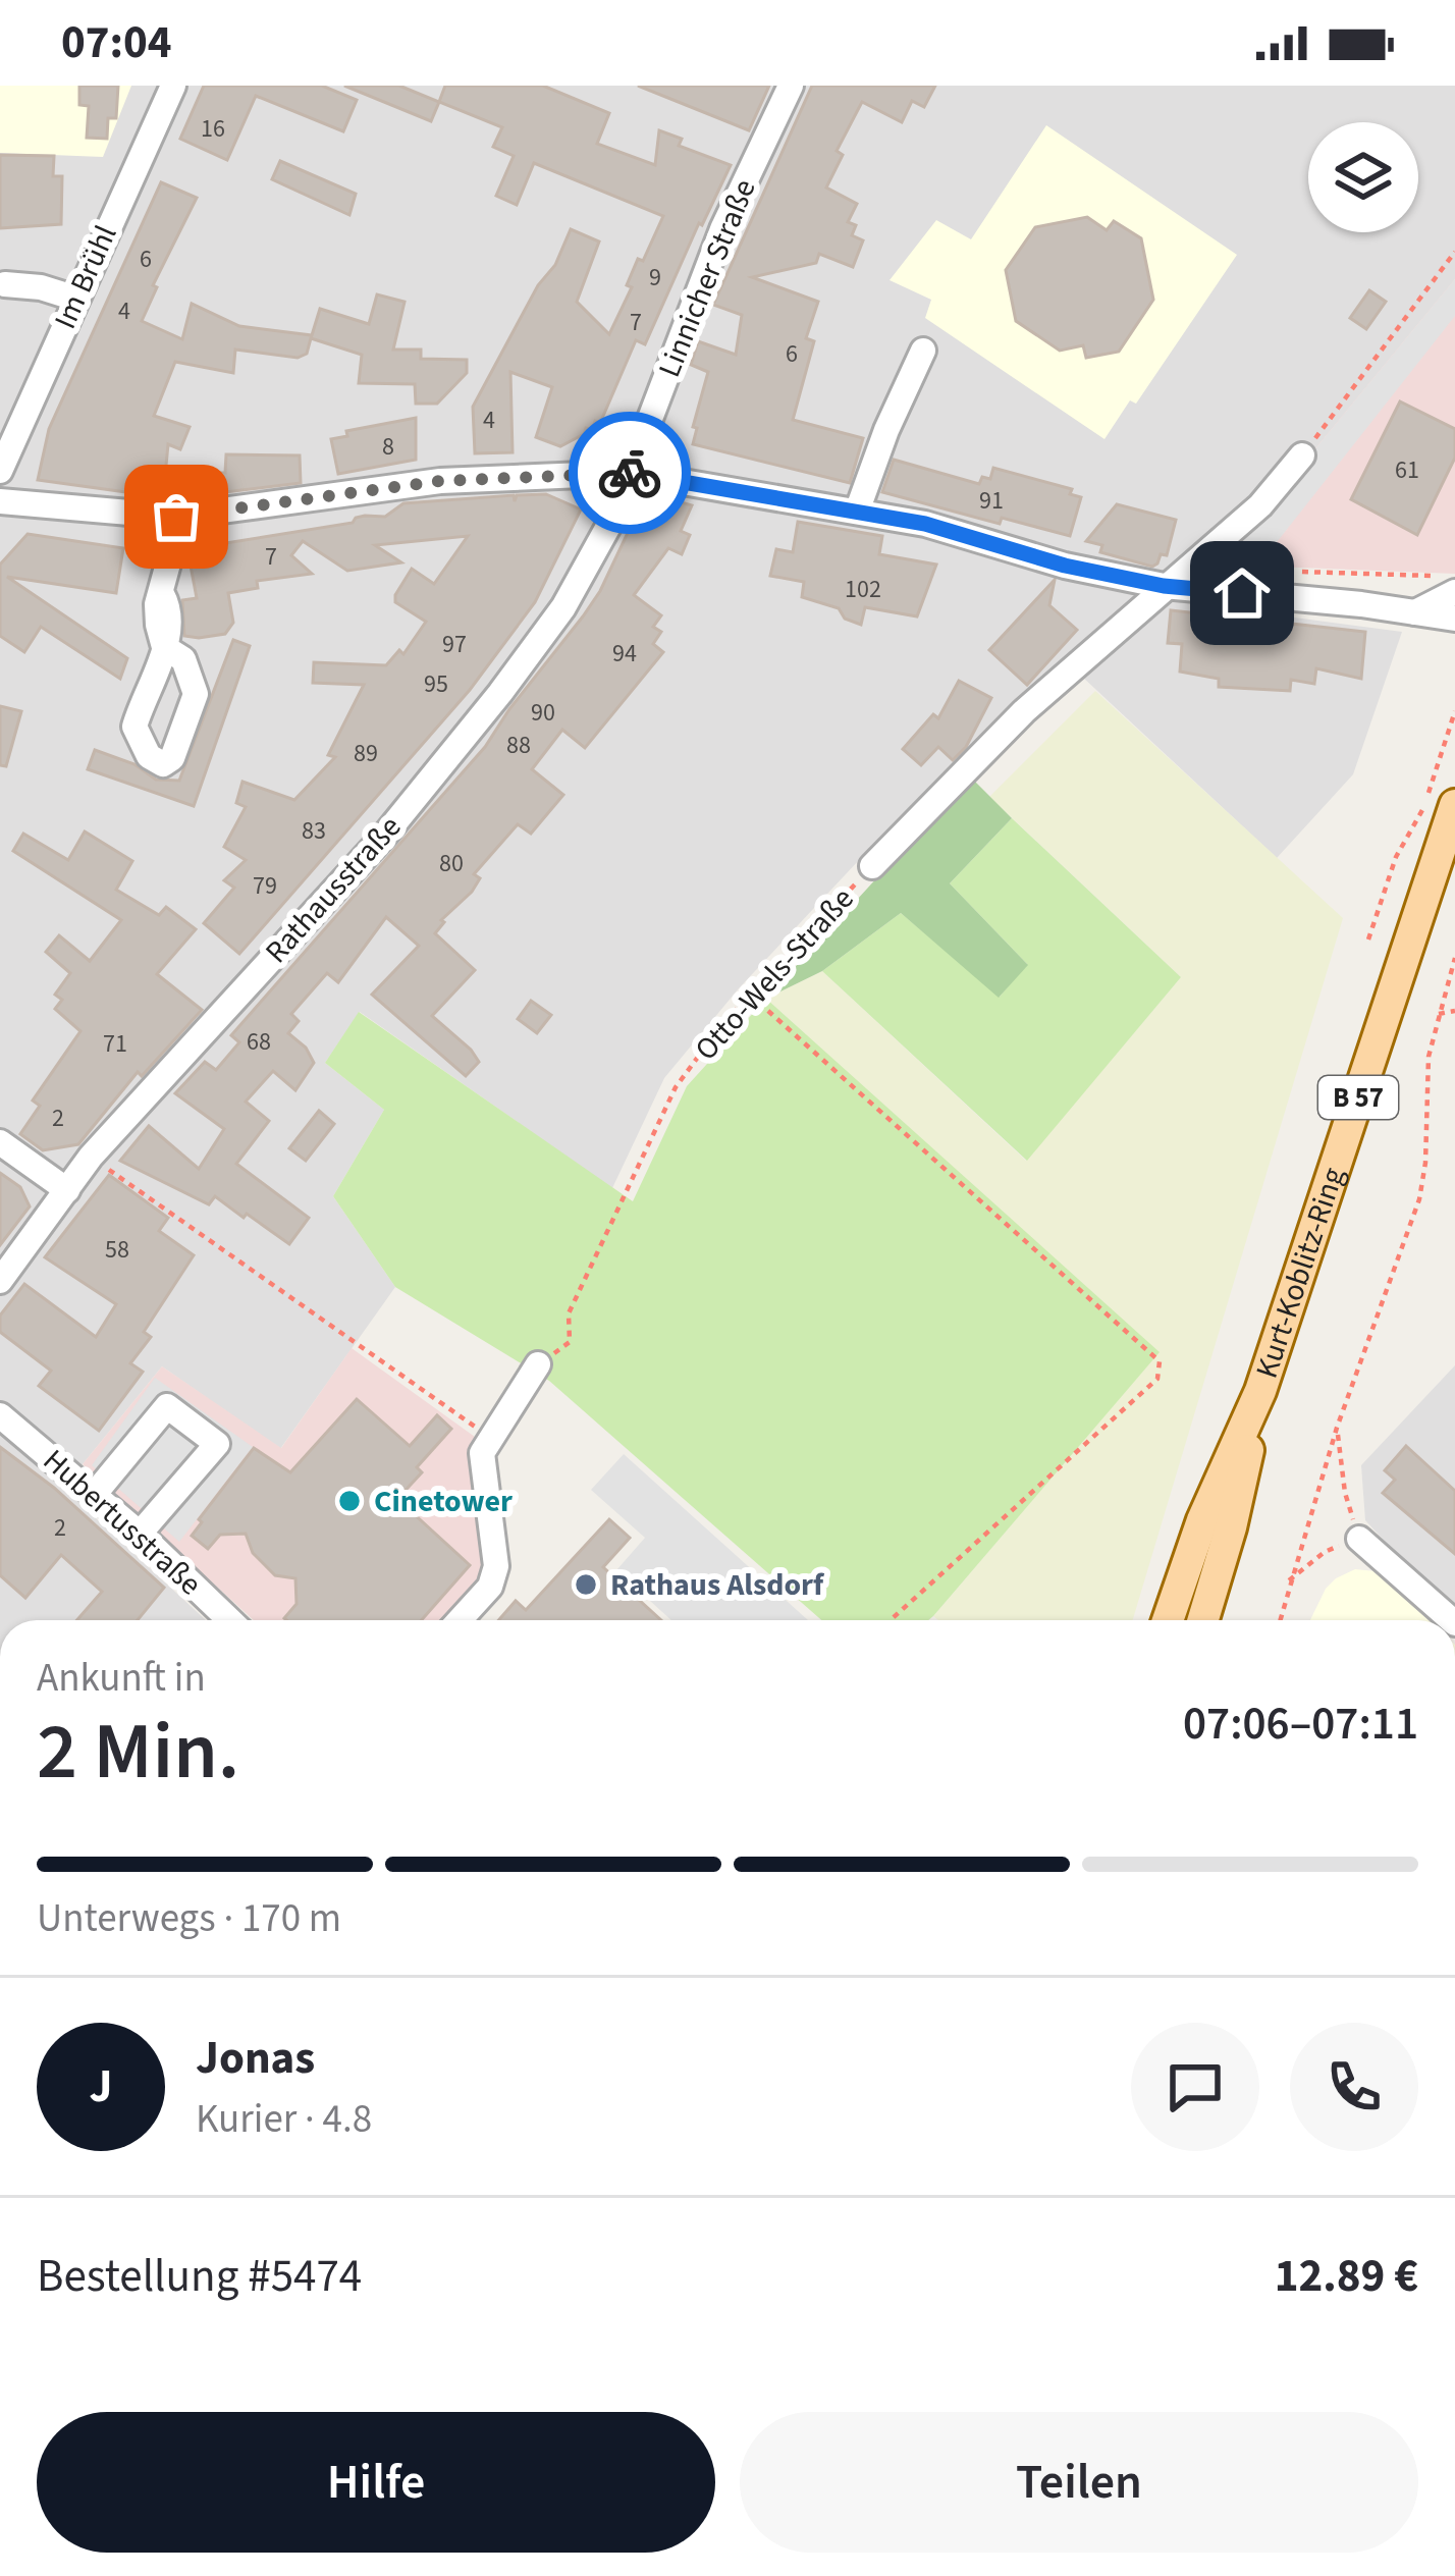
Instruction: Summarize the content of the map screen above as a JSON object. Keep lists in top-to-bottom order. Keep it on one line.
{"streets":{"main road":["B 57","Kurt-Koblitz-Ring"],"street":["Im Brühl","Linnicher Straße","Rathausstraße","Otto-Wels-Straße","Hubertusstraße"]},"crossings":[["Linnicher Straße","Rathausstraße"]],"places":["Cinetower","Rathaus Alsdorf"],"house_numbers":["16","6","9","4","7","6","4","8","61","91","7","102","97","94","95","90","88","89","83","80","79","68","71","2","58","2"],"page":{"status":"07:04","heading":["2 Min.","Ankunft in","07:06–07:11"],"panel":["Jonas","Kurier · 4.8","Bestellung #5474","12.89 €"],"bar":"Unterwegs · 170 m","round":"J","buttons":["Hilfe","Teilen"]}}
